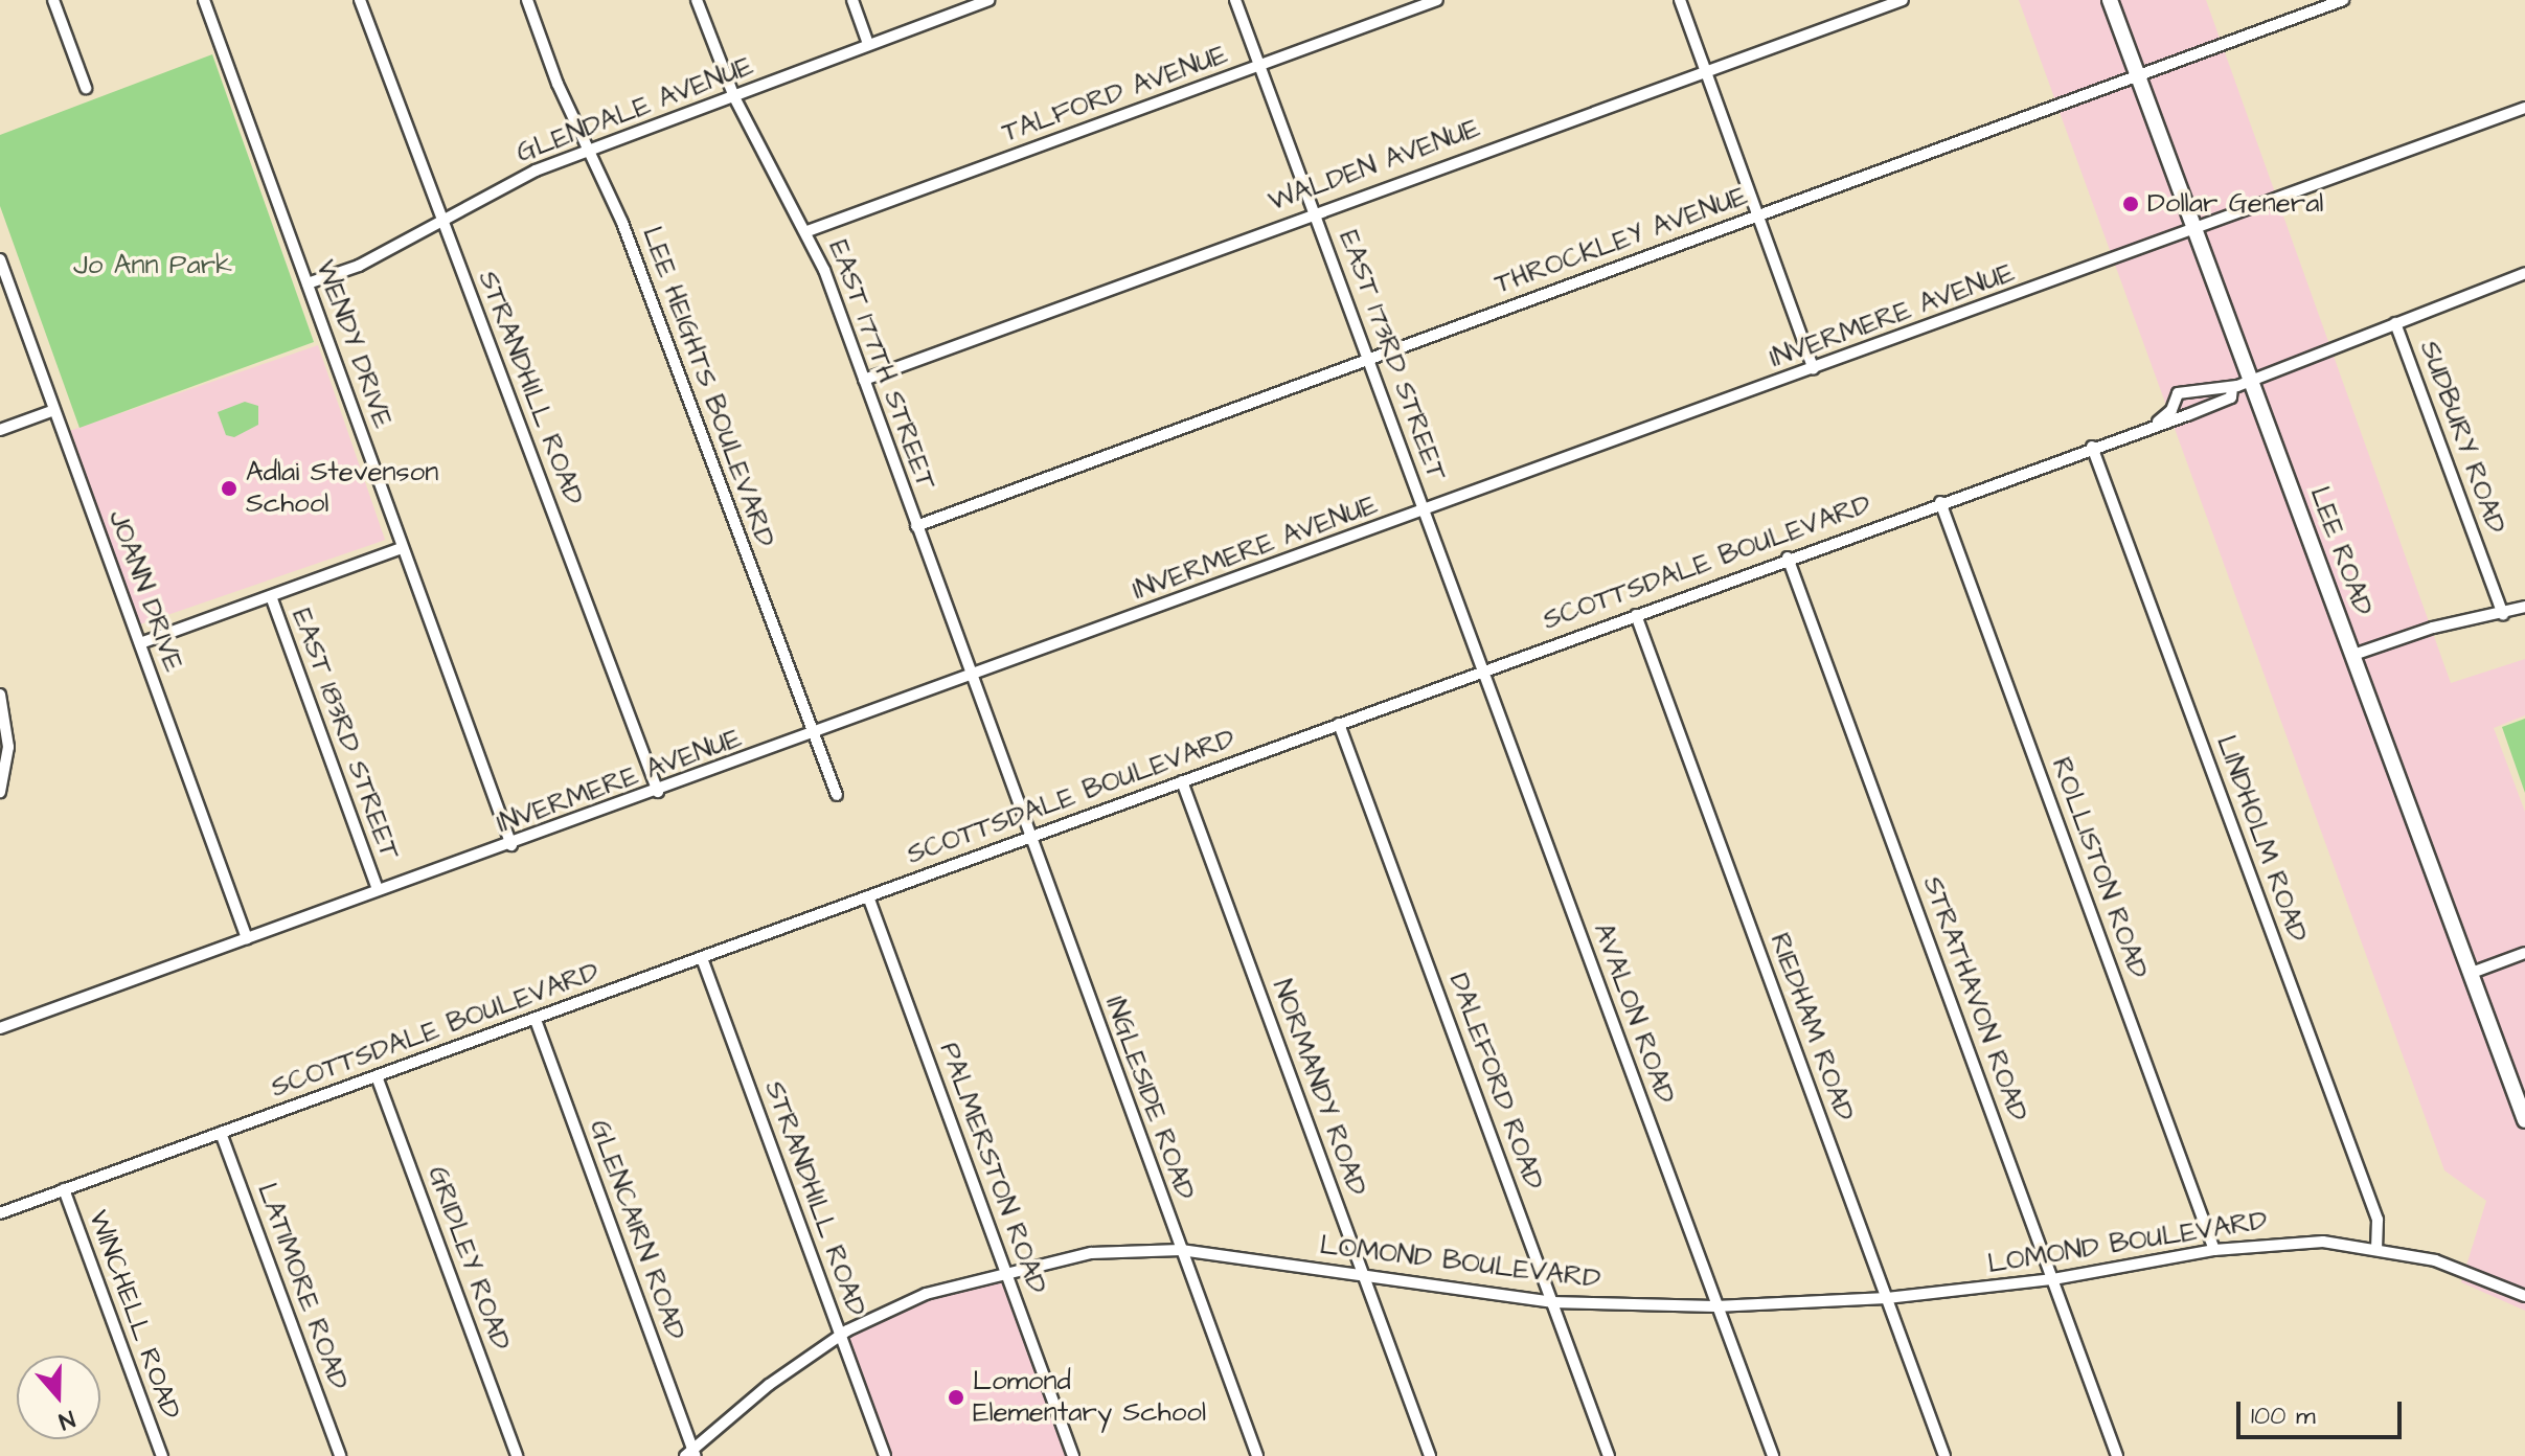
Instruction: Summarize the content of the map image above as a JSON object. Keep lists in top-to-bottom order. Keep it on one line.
{"streets":{"main road":["LEE ROAD"],"street":["TALFORD AVENUE","GLENDALE AVENUE","WALDEN AVENUE","THROCKLEY AVENUE","INVERMERE AVENUE","WENDY DRIVE","EAST 173RD STREET","EAST 177TH STREET","LEE HEIGHTS BOULEVARD","STRANDHILL ROAD","SUDBURY ROAD","SCOTTSDALE BOULEVARD","JOANN DRIVE","EAST 183RD STREET","LINDHOLM ROAD","ROLLISTON ROAD","STRATHAVON ROAD","AVALON ROAD","RIEDHAM ROAD","DALEFORD ROAD","NORMANDY ROAD","INGLESIDE ROAD","PALMERSTON ROAD","GLENCAIRN ROAD","LOMOND BOULEVARD","GRIDLEY ROAD","LATIMORE ROAD","WINCHELL ROAD"]},"crossings":[["TALFORD AVENUE","EAST 173RD STREET"],["TALFORD AVENUE","EAST 177TH STREET"],["GLENDALE AVENUE","WENDY DRIVE"],["GLENDALE AVENUE","EAST 177TH STREET"],["GLENDALE AVENUE","LEE HEIGHTS BOULEVARD"],["GLENDALE AVENUE","STRANDHILL ROAD"],["WALDEN AVENUE","EAST 173RD STREET"],["WALDEN AVENUE","EAST 177TH STREET"],["THROCKLEY AVENUE","EAST 173RD STREET"],["THROCKLEY AVENUE","EAST 177TH STREET"],["THROCKLEY AVENUE","LEE ROAD"],["INVERMERE AVENUE","WENDY DRIVE"],["INVERMERE AVENUE","EAST 173RD STREET"],["INVERMERE AVENUE","EAST 177TH STREET"],["INVERMERE AVENUE","LEE HEIGHTS BOULEVARD"],["INVERMERE AVENUE","STRANDHILL ROAD"],["INVERMERE AVENUE","LEE ROAD"],["INVERMERE AVENUE","JOANN DRIVE"],["INVERMERE AVENUE","EAST 183RD STREET"],["EAST 173RD STREET","AVALON ROAD"],["EAST 177TH STREET","INGLESIDE ROAD"],["STRANDHILL ROAD","SCOTTSDALE BOULEVARD"],["STRANDHILL ROAD","LOMOND BOULEVARD"],["SUDBURY ROAD","SCOTTSDALE BOULEVARD"],["LEE ROAD","SCOTTSDALE BOULEVARD"],["SCOTTSDALE BOULEVARD","LINDHOLM ROAD"],["SCOTTSDALE BOULEVARD","ROLLISTON ROAD"],["SCOTTSDALE BOULEVARD","STRATHAVON ROAD"],["SCOTTSDALE BOULEVARD","AVALON ROAD"],["SCOTTSDALE BOULEVARD","RIEDHAM ROAD"],["SCOTTSDALE BOULEVARD","DALEFORD ROAD"],["SCOTTSDALE BOULEVARD","NORMANDY ROAD"],["SCOTTSDALE BOULEVARD","INGLESIDE ROAD"],["SCOTTSDALE BOULEVARD","PALMERSTON ROAD"],["SCOTTSDALE BOULEVARD","GLENCAIRN ROAD"],["SCOTTSDALE BOULEVARD","GRIDLEY ROAD"],["SCOTTSDALE BOULEVARD","LATIMORE ROAD"],["SCOTTSDALE BOULEVARD","WINCHELL ROAD"],["LINDHOLM ROAD","LOMOND BOULEVARD"],["ROLLISTON ROAD","LOMOND BOULEVARD"],["STRATHAVON ROAD","LOMOND BOULEVARD"],["AVALON ROAD","LOMOND BOULEVARD"],["RIEDHAM ROAD","LOMOND BOULEVARD"],["DALEFORD ROAD","LOMOND BOULEVARD"],["NORMANDY ROAD","LOMOND BOULEVARD"],["INGLESIDE ROAD","LOMOND BOULEVARD"],["PALMERSTON ROAD","LOMOND BOULEVARD"],["GLENCAIRN ROAD","LOMOND BOULEVARD"]],"parks":["Jo Ann Park"],"places":["Dollar General","Adlai Stevenson School","Lomond Elementary School"],"scale_bar":"100 m","north":"bottom"}
